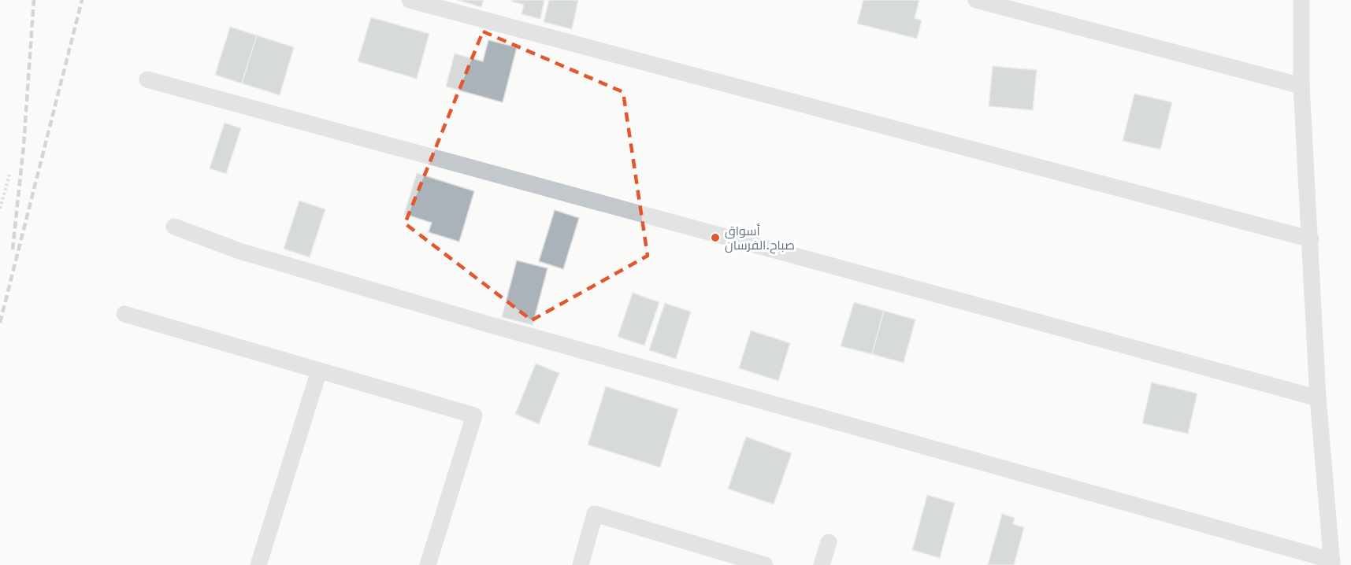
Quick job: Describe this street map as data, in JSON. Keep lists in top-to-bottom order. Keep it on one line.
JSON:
{"places":["أسواق صباح.الفرسان"]}
